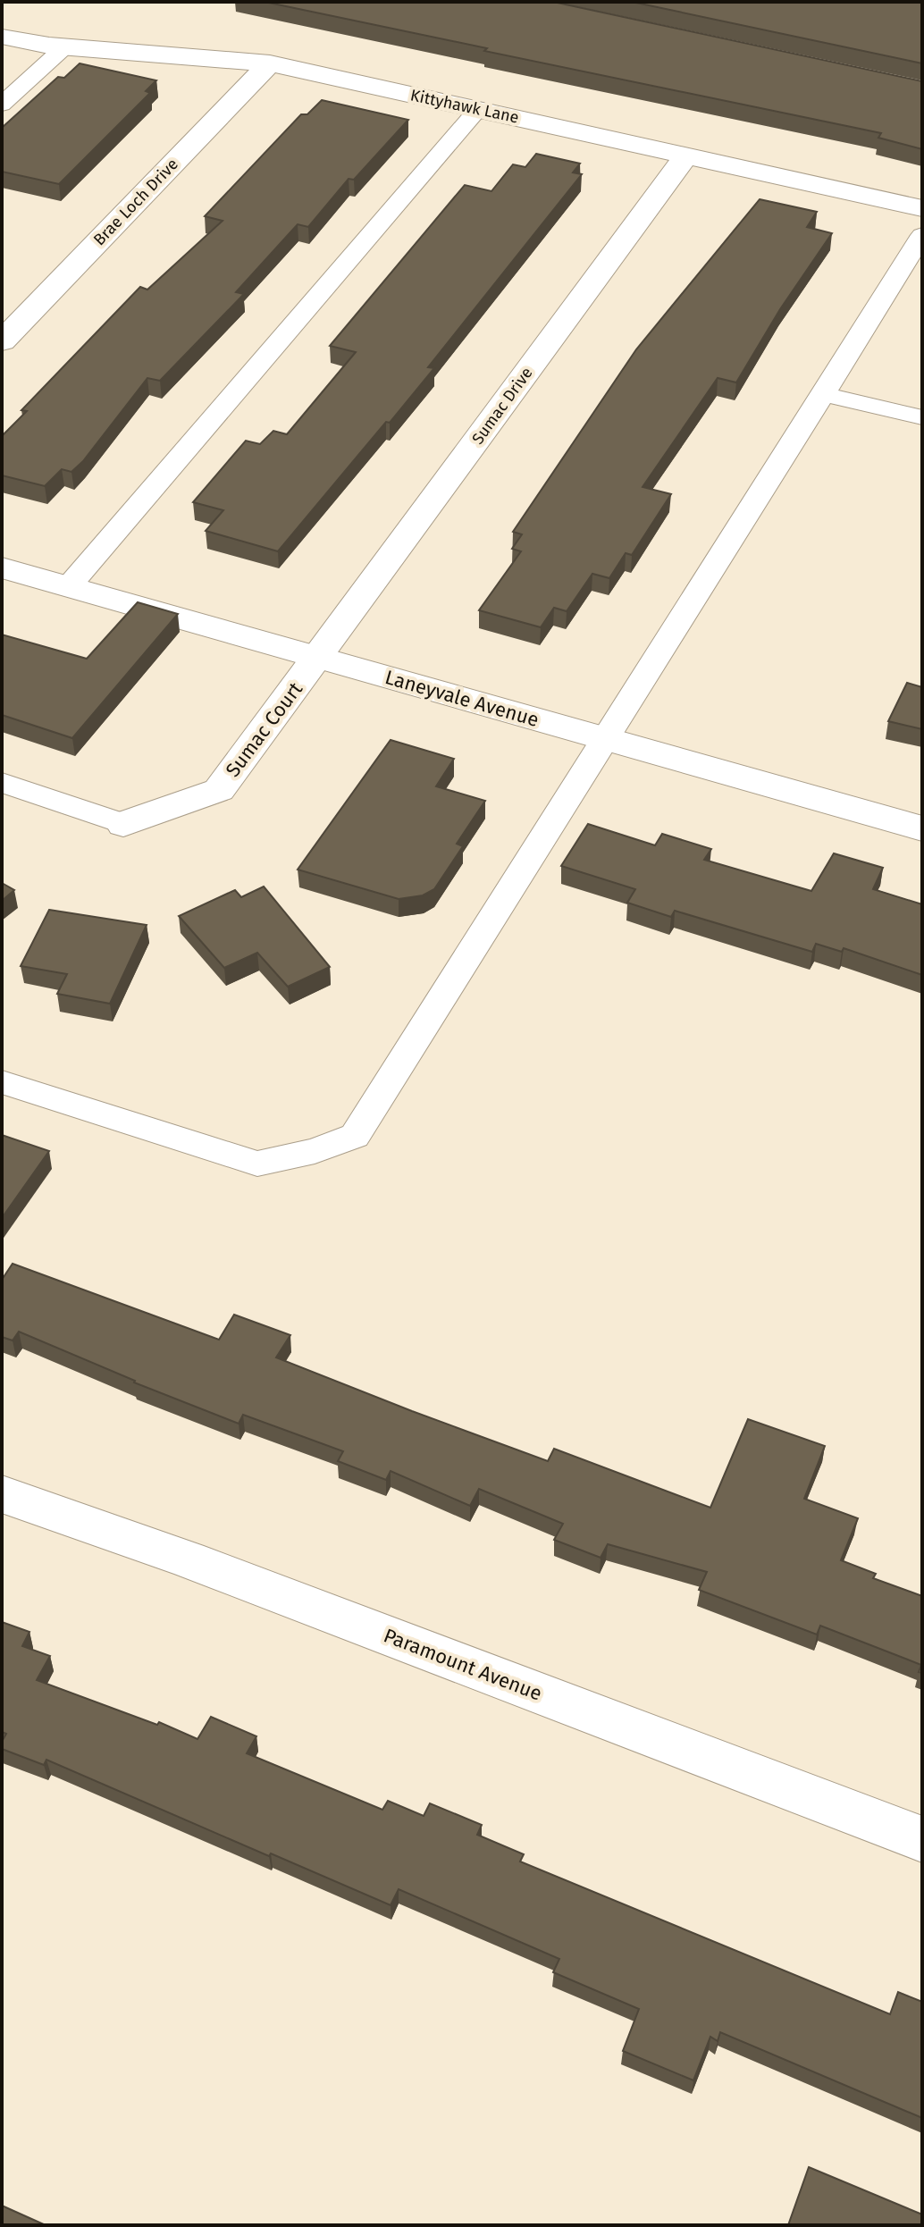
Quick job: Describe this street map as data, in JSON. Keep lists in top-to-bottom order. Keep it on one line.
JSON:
{"streets":{"street":["Kittyhawk Lane","Brae Loch Drive","Sumac Drive","Laneyvale Avenue","Sumac Court","Paramount Avenue"]},"crossings":[["Kittyhawk Lane","Brae Loch Drive"],["Kittyhawk Lane","Sumac Drive"],["Sumac Drive","Laneyvale Avenue"],["Sumac Drive","Sumac Court"],["Laneyvale Avenue","Sumac Court"]]}
